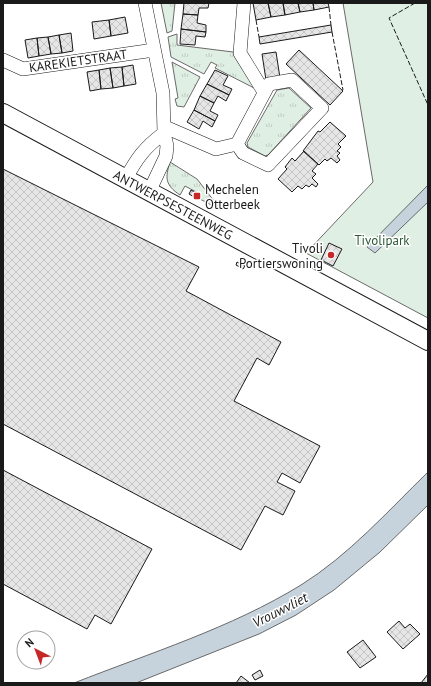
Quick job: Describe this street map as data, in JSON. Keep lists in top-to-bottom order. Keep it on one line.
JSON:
{"streets":{"main road":["ANTWERPSESTEENWEG"],"street":["KAREKIETSTRAAT"]},"water":["Vrouwvliet"],"parks":["Tivolipark"],"places":{"transit":["Mechelen Otterbeek"],"other":["Tivoli Portierswoning"]},"north":"top left"}
